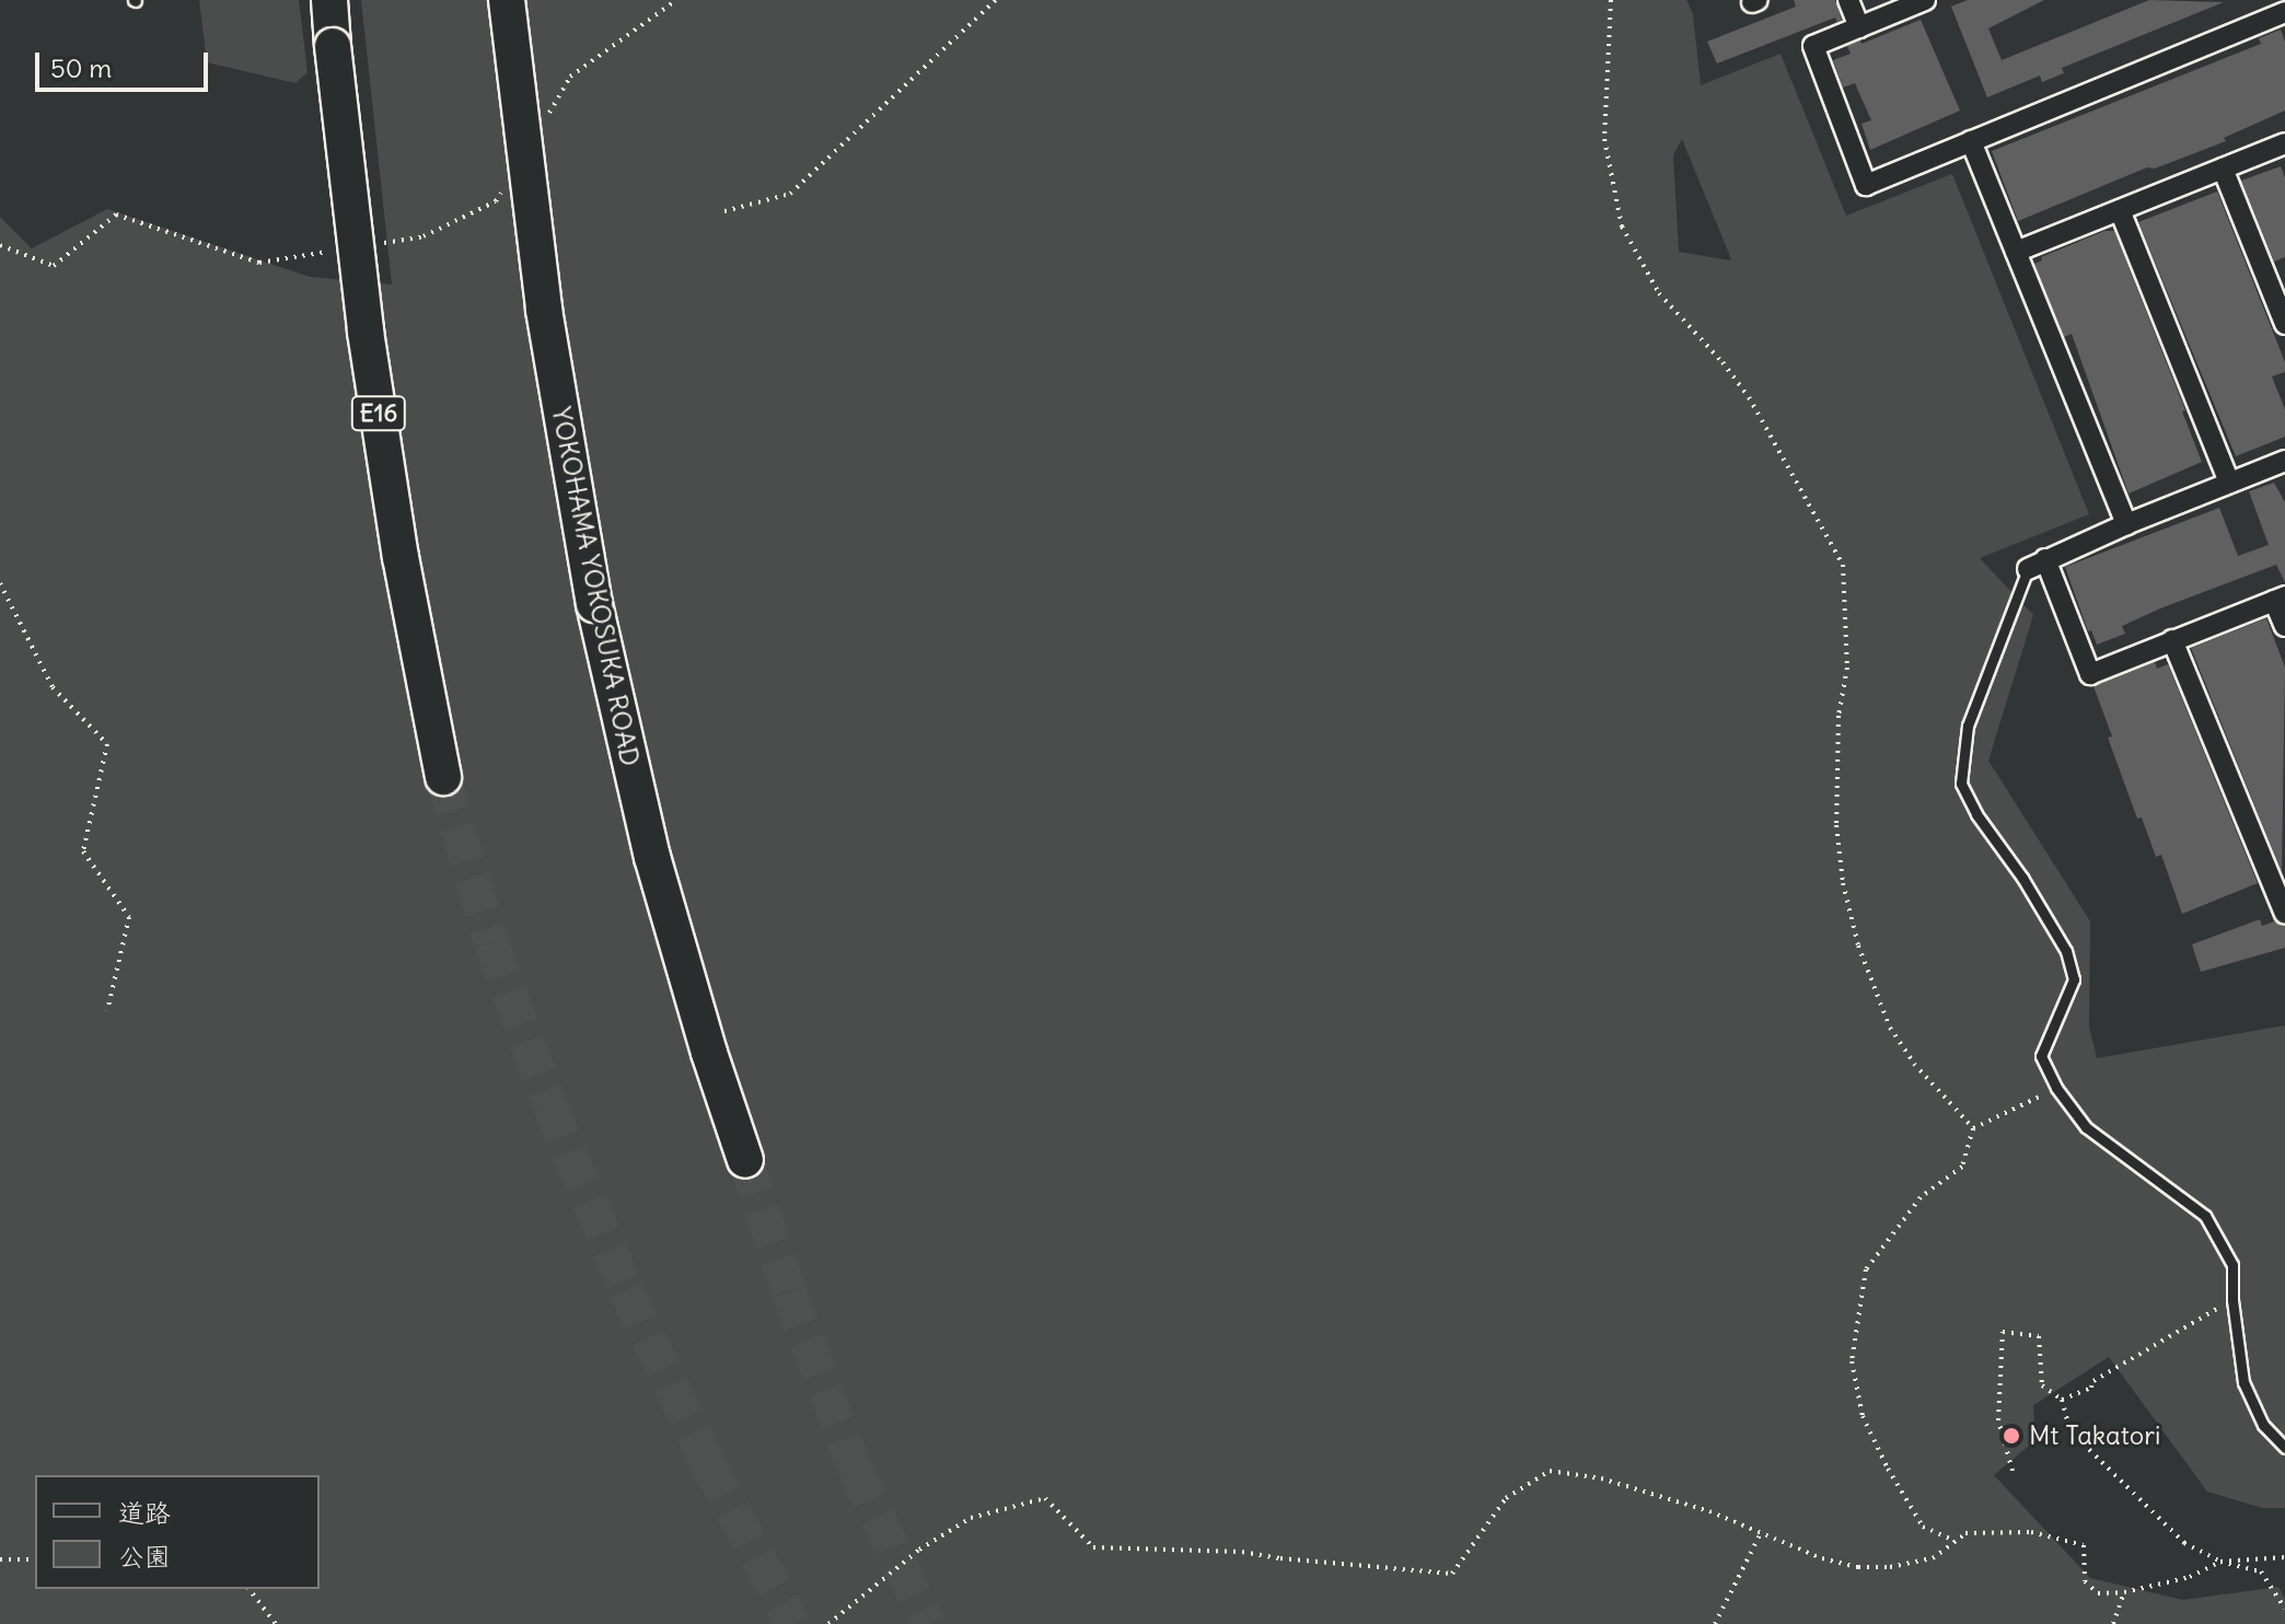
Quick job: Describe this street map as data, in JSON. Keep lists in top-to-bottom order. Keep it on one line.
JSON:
{"streets":{"highway":["E16","YOKOHAMA YOKOSUKA ROAD"]},"places":["Mt Takatori"],"legend":["道路","公園"],"scale_bar":"50 m"}
